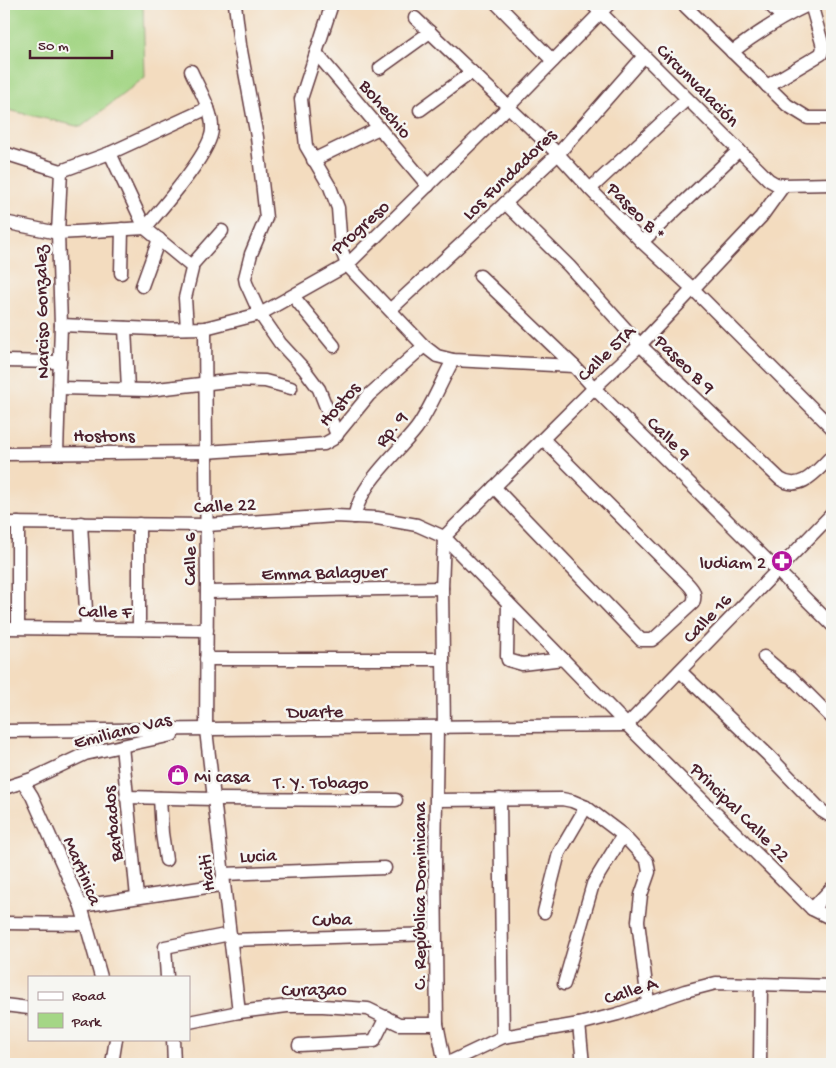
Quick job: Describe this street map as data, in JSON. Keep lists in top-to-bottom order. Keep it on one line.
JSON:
{"streets":{"street":["Circunvalación","Bohechio","Los Fundadores","Paseo B *","Progreso","Narciso Gonzalez","Calle 5TA","Paseo B 9","Hostos","Rp. 9","Hostons","Calle 9","Calle 22","Calle 6","Emma Balaguer","Calle F","Calle 16","Duarte","Emiliano Vas","T. Y. Tobago","Principal Calle 22","Barbados","Lucia","Martinica","Haiti","C. República Dominicana","Cuba","Curazao","Calle A"]},"crossings":[["Circunvalación","Los Fundadores"],["Circunvalación","Progreso"],["Circunvalación","Calle 5TA"],["Bohechio","Progreso"],["Los Fundadores","Paseo B *"],["Los Fundadores","Paseo B 9"],["Paseo B *","Progreso"],["Paseo B *","Calle 5TA"],["Progreso","Narciso Gonzalez"],["Progreso","Calle 6"],["Narciso Gonzalez","Hostons"],["Calle 5TA","Paseo B 9"],["Calle 5TA","Calle 9"],["Calle 5TA","Calle 22"],["Calle 5TA","C. República Dominicana"],["Hostos","Hostons"],["Hostos","Calle 6"],["Rp. 9","Calle 22"],["Hostons","Calle 6"],["Calle 9","Calle 16"],["Calle 22","Calle 6"],["Calle 22","Principal Calle 22"],["Calle 22","C. República Dominicana"],["Calle 6","Emma Balaguer"],["Calle 6","Calle F"],["Calle 6","Duarte"],["Calle 6","Emiliano Vas"],["Calle 6","Haiti"],["Emma Balaguer","C. República Dominicana"],["Calle 16","Duarte"],["Calle 16","Principal Calle 22"],["Duarte","Emiliano Vas"],["Duarte","Principal Calle 22"],["Duarte","Haiti"],["Duarte","C. República Dominicana"],["Emiliano Vas","Barbados"],["Emiliano Vas","Martinica"],["Emiliano Vas","Haiti"],["T. Y. Tobago","Barbados"],["T. Y. Tobago","Haiti"],["Barbados","Lucia"],["Lucia","Martinica"],["Lucia","Haiti"],["Haiti","Cuba"],["Haiti","Curazao"],["C. República Dominicana","Cuba"],["C. República Dominicana","Curazao"],["C. República Dominicana","Calle A"]],"places":{"pharmacy":["ludiam 2"],"shop":["Mi casa"]},"legend":["Road","Park"],"scale_bar":"50 m"}
